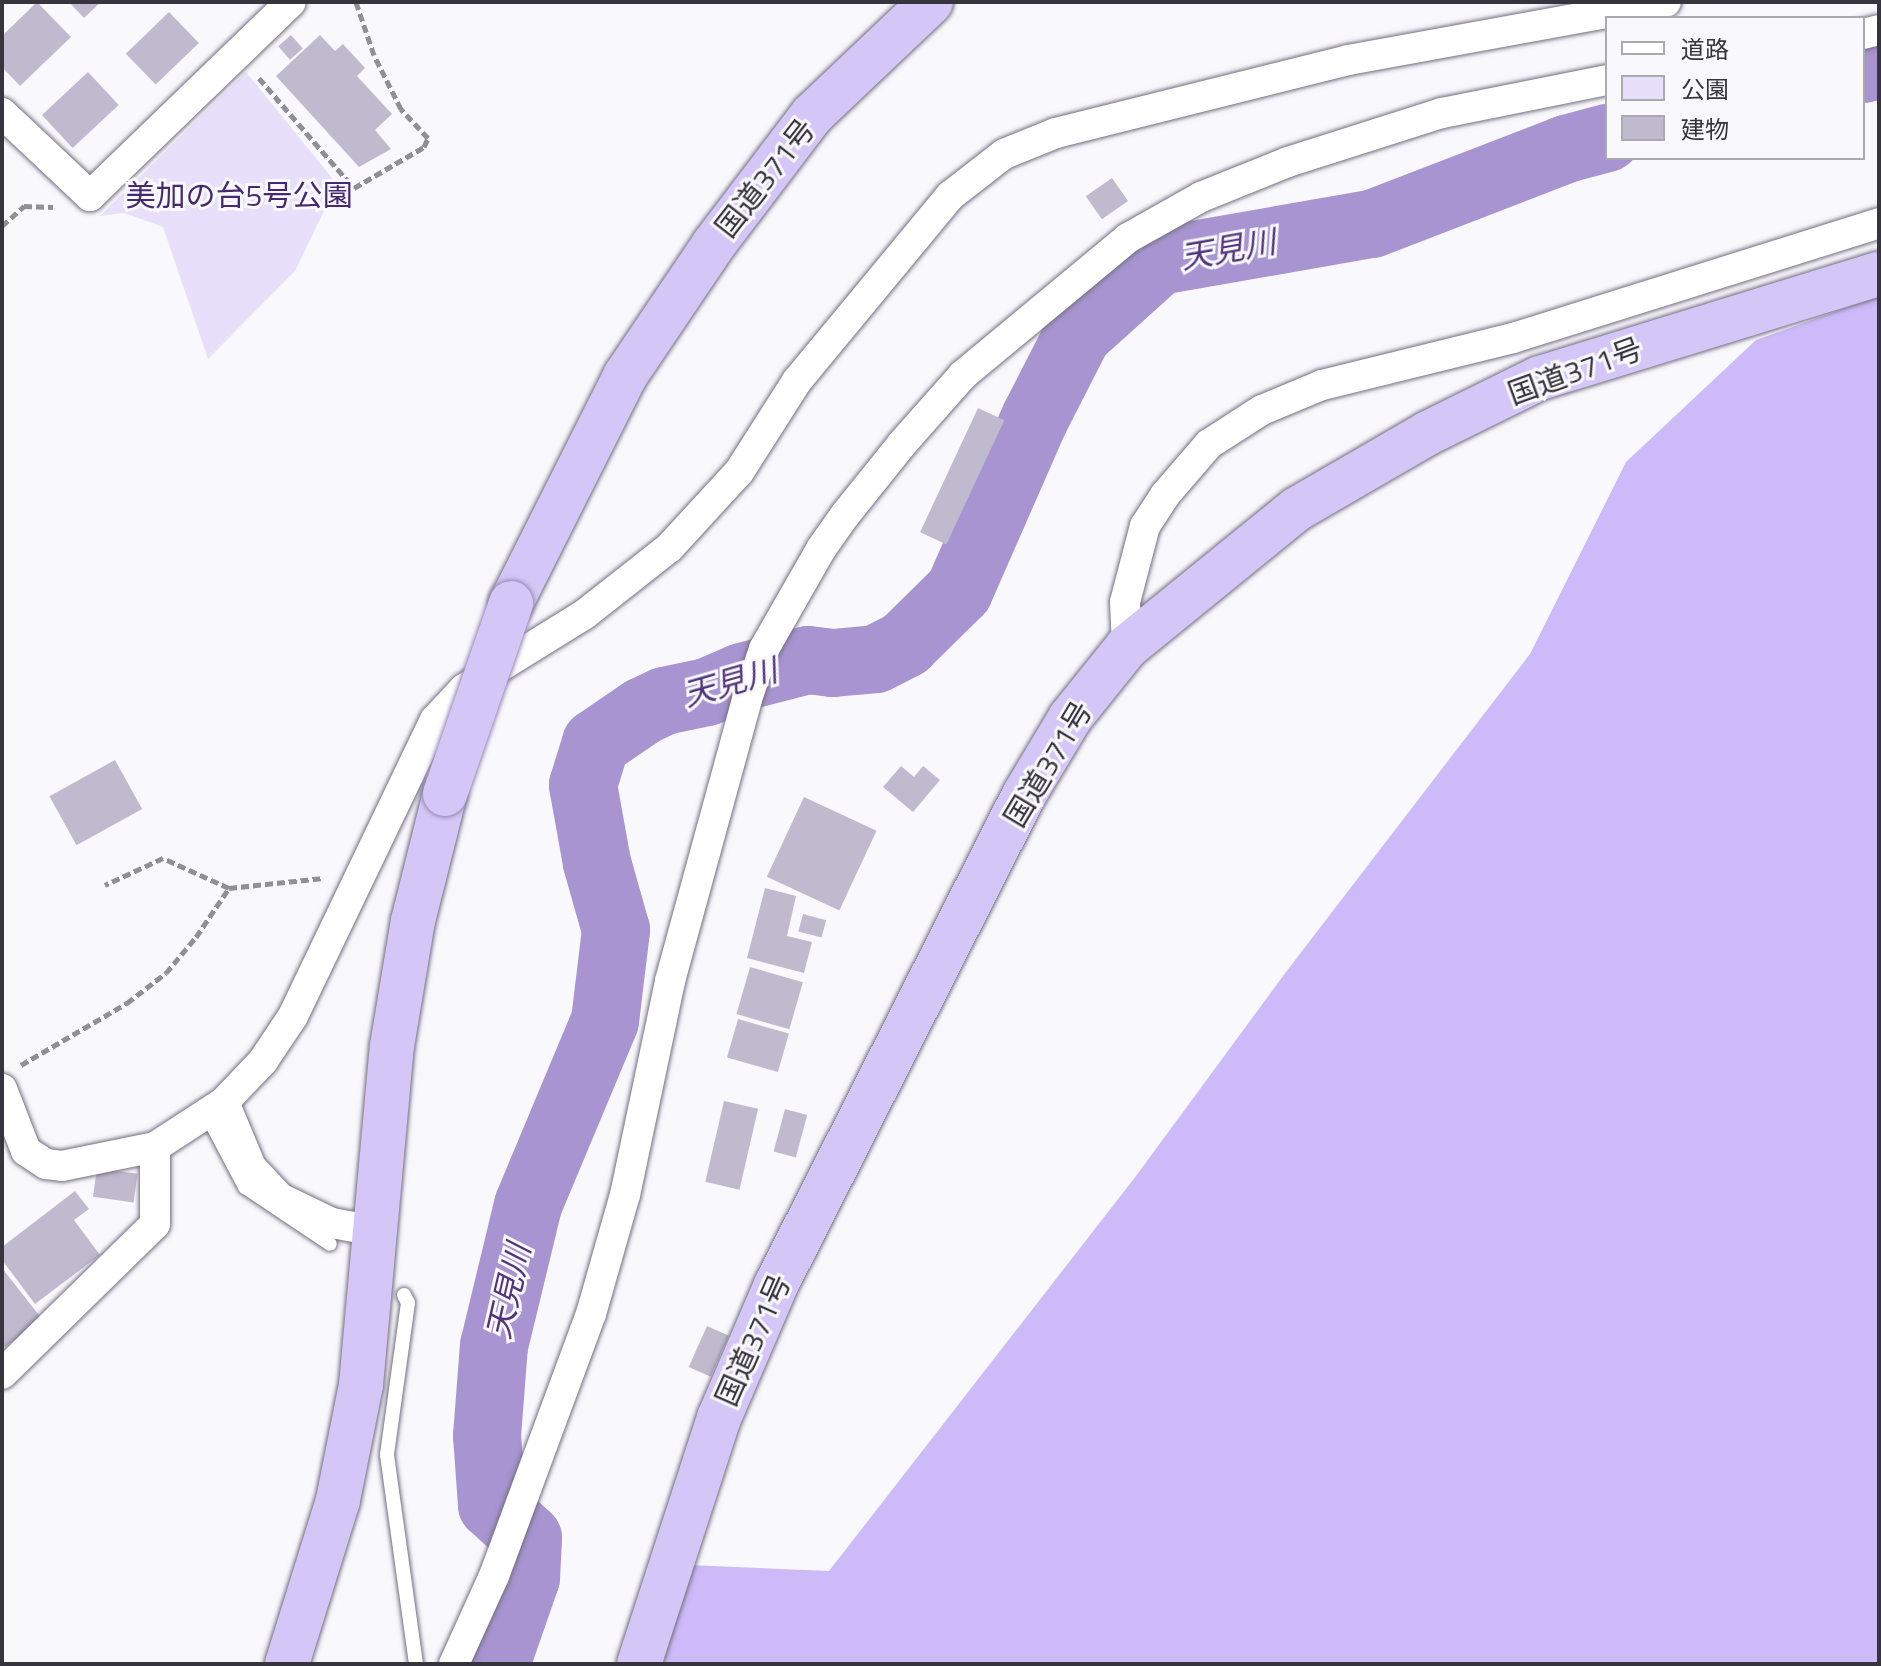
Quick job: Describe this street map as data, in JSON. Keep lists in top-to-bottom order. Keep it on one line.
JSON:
{"streets":{"highway":["国道371号"]},"water":["天見川"],"parks":["美加の台5号公園"],"legend":["道路","公園","建物"]}
